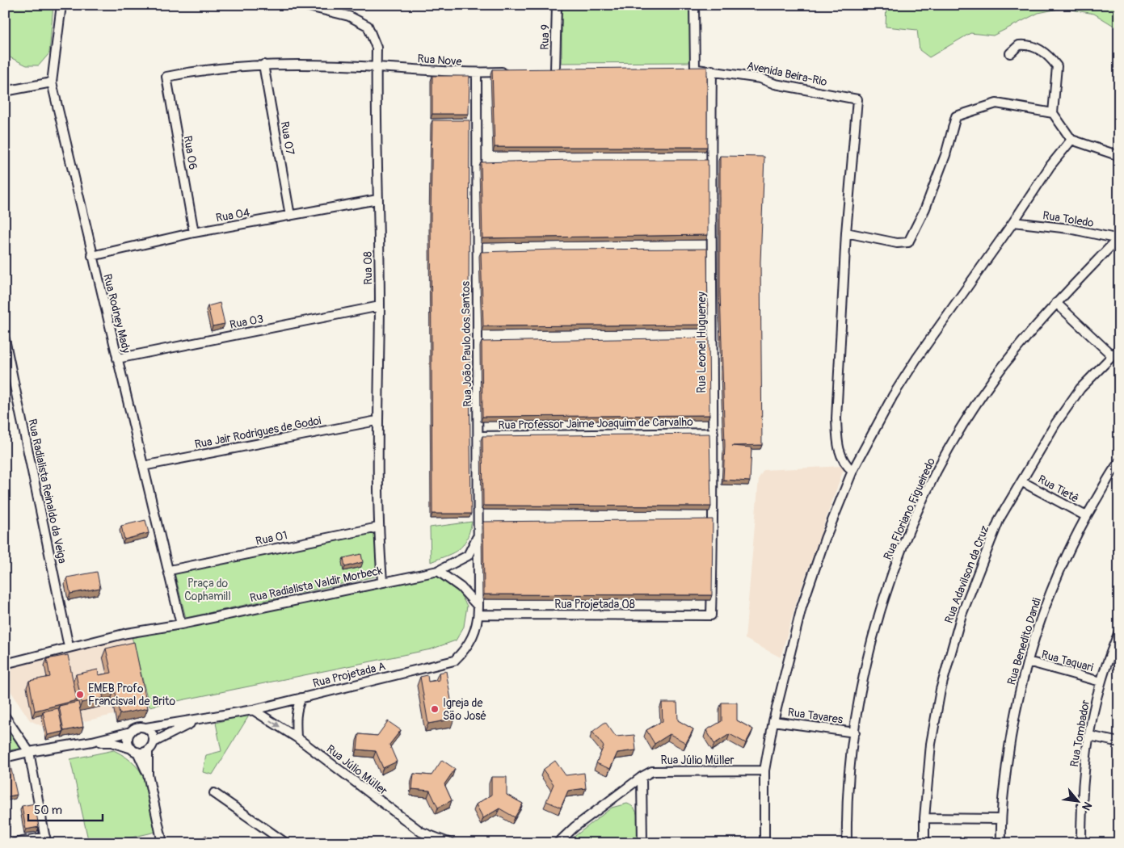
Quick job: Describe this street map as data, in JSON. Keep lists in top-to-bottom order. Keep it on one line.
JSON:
{"streets":{"street":["Rua 9","Rua Nove","Avenida Beira-Rio","Rua 07","Rua 06","Rua 04","Rua Toledo","Rua 08","Rua Rodney Mady","Rua 03","Rua Leonel Hugueney","Rua João Paulo dos Santos","Rua Professor Jaime Joaquim de Carvalho","Rua Jair Rodrigues de Godoi","Rua Tietê","Rua Radialista Reinaldo da Veiga","Rua Floriano Figueiredo","Rua 01","Rua Adavilson da Cruz","Rua Radialista Valdir Morbeck","Rua Projetada 08","Rua Benedito Dandi","Rua Taquari","Rua Projetada A","Rua Tavares","Rua Tombador","Rua Júlio Müller"]},"crossings":[["Rua Nove","Rua 07"],["Rua Nove","Rua 06"],["Rua Nove","Rua 08"],["Rua Nove","Rua João Paulo dos Santos"],["Avenida Beira-Rio","Rua Leonel Hugueney"],["Rua 07","Rua 04"],["Rua 06","Rua 04"],["Rua 04","Rua 08"],["Rua 04","Rua Rodney Mady"],["Rua Toledo","Rua Floriano Figueiredo"],["Rua 08","Rua 03"],["Rua 08","Rua Jair Rodrigues de Godoi"],["Rua 08","Rua 01"],["Rua 08","Rua Radialista Valdir Morbeck"],["Rua Rodney Mady","Rua 03"],["Rua Rodney Mady","Rua Jair Rodrigues de Godoi"],["Rua Rodney Mady","Rua 01"],["Rua Rodney Mady","Rua Radialista Valdir Morbeck"],["Rua Leonel Hugueney","Rua Professor Jaime Joaquim de Carvalho"],["Rua Leonel Hugueney","Rua Projetada 08"],["Rua João Paulo dos Santos","Rua Professor Jaime Joaquim de Carvalho"],["Rua João Paulo dos Santos","Rua Radialista Valdir Morbeck"],["Rua João Paulo dos Santos","Rua Projetada 08"],["Rua João Paulo dos Santos","Rua Projetada A"],["Rua Tietê","Rua Adavilson da Cruz"],["Rua Tietê","Rua Benedito Dandi"],["Rua Radialista Reinaldo da Veiga","Rua Radialista Valdir Morbeck"],["Rua Floriano Figueiredo","Rua Tavares"],["Rua Projetada 08","Rua Projetada A"],["Rua Benedito Dandi","Rua Taquari"],["Rua Taquari","Rua Tombador"],["Rua Projetada A","Rua Júlio Müller"]],"parks":["Praça do Cophamill"],"places":["EMEB Profº Francisval de Brito","Igreja de São José"],"scale_bar":"50 m","north":"bottom right"}
